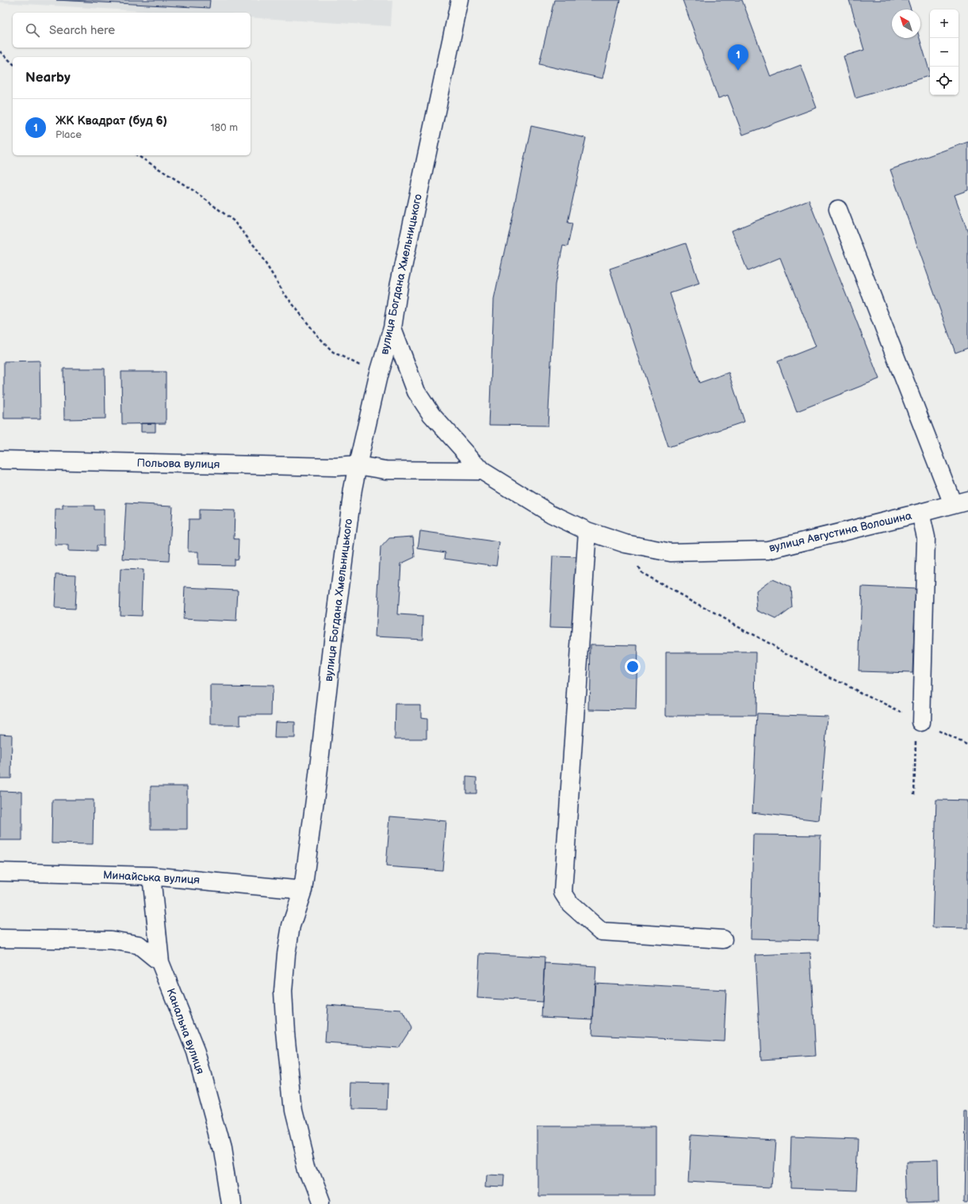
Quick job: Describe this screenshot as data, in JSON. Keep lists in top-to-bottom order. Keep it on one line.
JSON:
{"streets":{"street":["вулиця Богдана Хмельницького","Польова вулиця","вулиця Августина Волошина","Минайська вулиця","Канальна вулиця"]},"crossings":[["вулиця Богдана Хмельницького","Польова вулиця"],["вулиця Богдана Хмельницького","вулиця Августина Волошина"],["вулиця Богдана Хмельницького","Минайська вулиця"],["Минайська вулиця","Канальна вулиця"]],"north":"top left","page":{"map_buttons":["+","−"],"search":"Search here","pins":"1","heading":"Nearby","list":[{"mark":"1","name":"ЖК Квадрат (буд 6)","note":"Place","value":"180 m"}]}}
